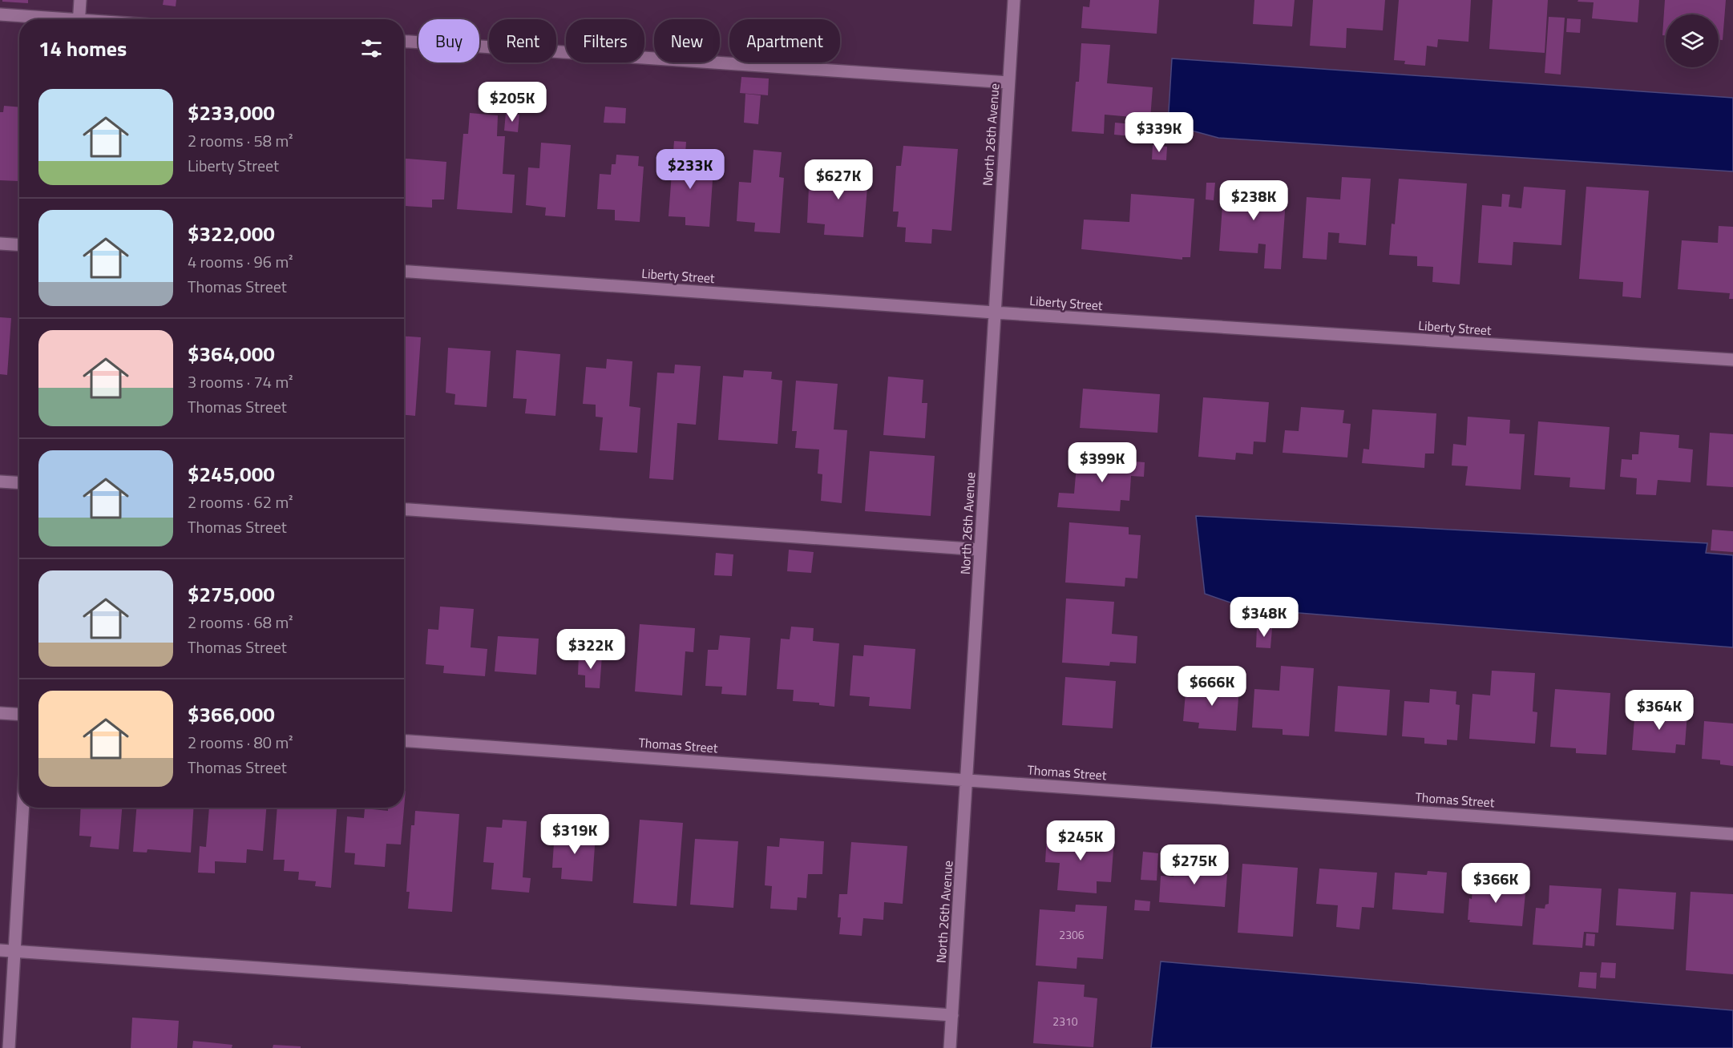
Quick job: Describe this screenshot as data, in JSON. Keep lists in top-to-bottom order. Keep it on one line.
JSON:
{"streets":{"street":["North 26th Avenue","Liberty Street","Thomas Street"]},"crossings":[["North 26th Avenue","Liberty Street"],["North 26th Avenue","Thomas Street"]],"house_numbers":["2306","2310"],"page":{"chip":["Buy","Rent","Filters","New","Apartment"],"heading":"14 homes","list":[{"name":"$233,000","note":"2 rooms · 58 m² · Liberty Street"},{"name":"$322,000","note":"4 rooms · 96 m² · Thomas Street"},{"name":"$364,000","note":"3 rooms · 74 m² · Thomas Street"},{"name":"$245,000","note":"2 rooms · 62 m² · Thomas Street"},{"name":"$275,000","note":"2 rooms · 68 m² · Thomas Street"},{"name":"$366,000","note":"2 rooms · 80 m² · Thomas Street"}],"price":["$205K","$339K","$233K","$627K","$238K","$399K","$348K","$322K","$666K","$364K","$319K","$245K","$275K","$366K"]}}
